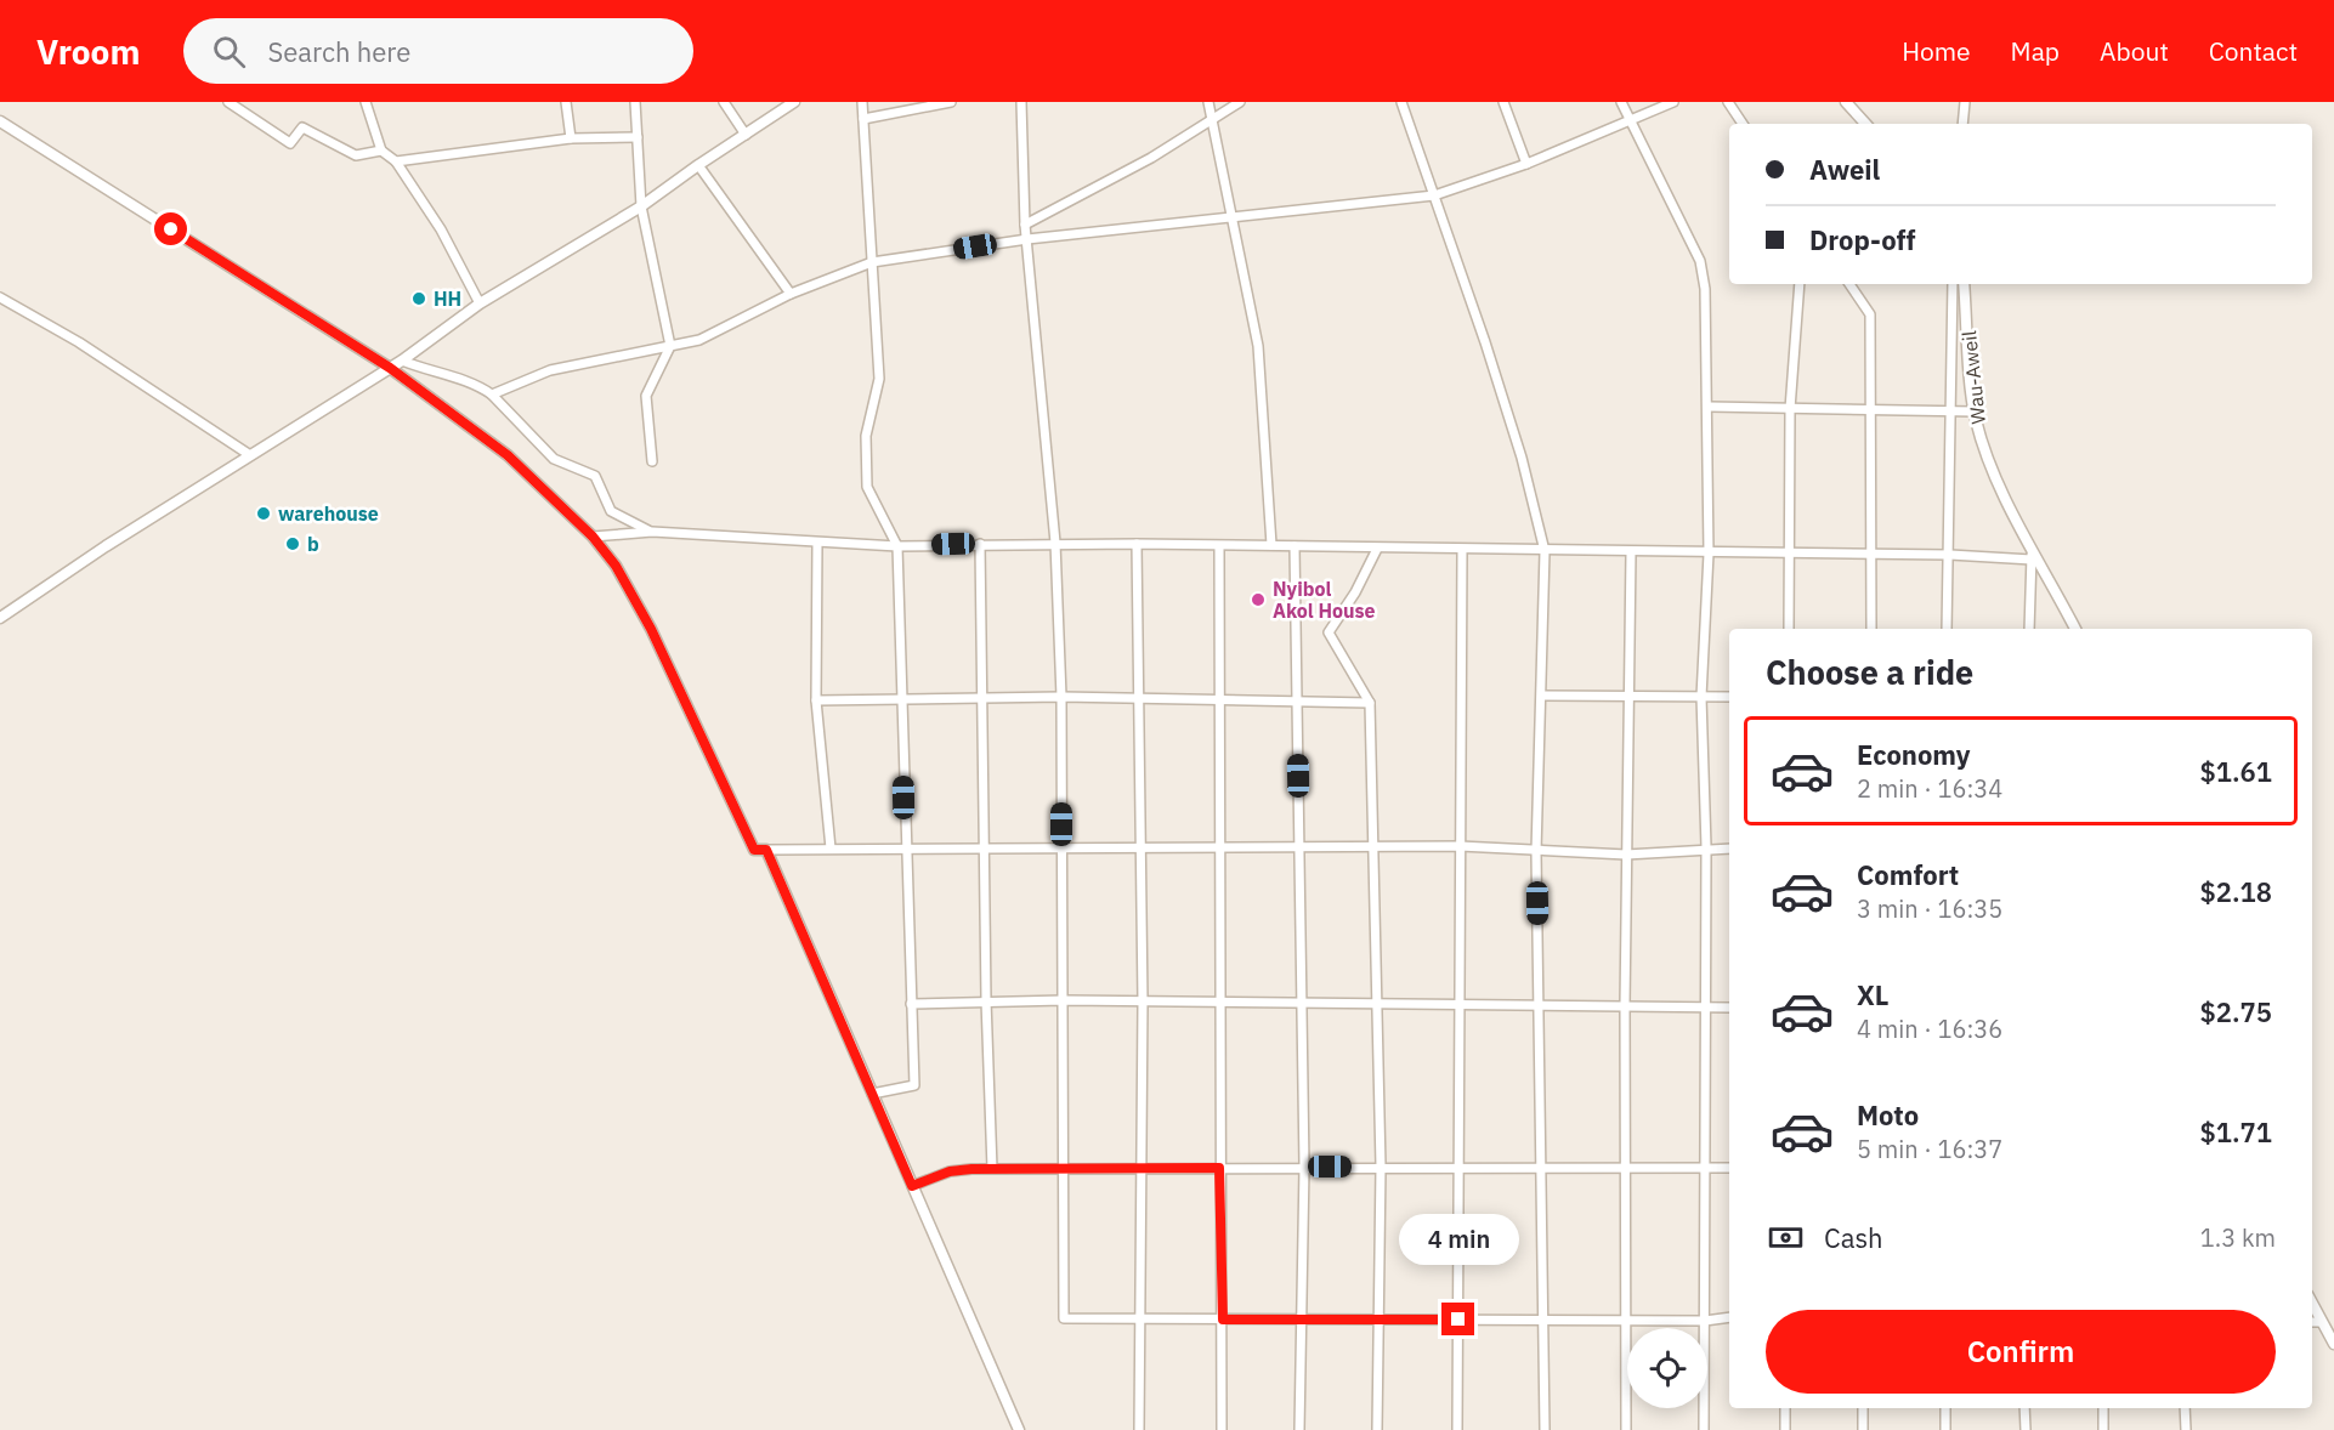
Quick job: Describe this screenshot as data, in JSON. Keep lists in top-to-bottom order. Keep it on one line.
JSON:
{"streets":{"street":["Wau-Aweil"]},"places":["HH","warehouse","b","Nyibol Akol House"],"page":{"header":"Vroom","search":"Search here","nav":["Home","Map","About","Contact"],"banner":["Aweil","Drop-off"],"heading":"Choose a ride","list":[{"name":"Economy","note":"2 min · 16:34","value":"$1.61"},{"name":"Comfort","note":"3 min · 16:35","value":"$2.18"},{"name":"XL","note":"4 min · 16:36","value":"$2.75"},{"name":"Moto","note":"5 min · 16:37","value":"$1.71"}],"pay":["Cash","1.3 km"],"bubble":"4 min","buttons":"Confirm"}}
